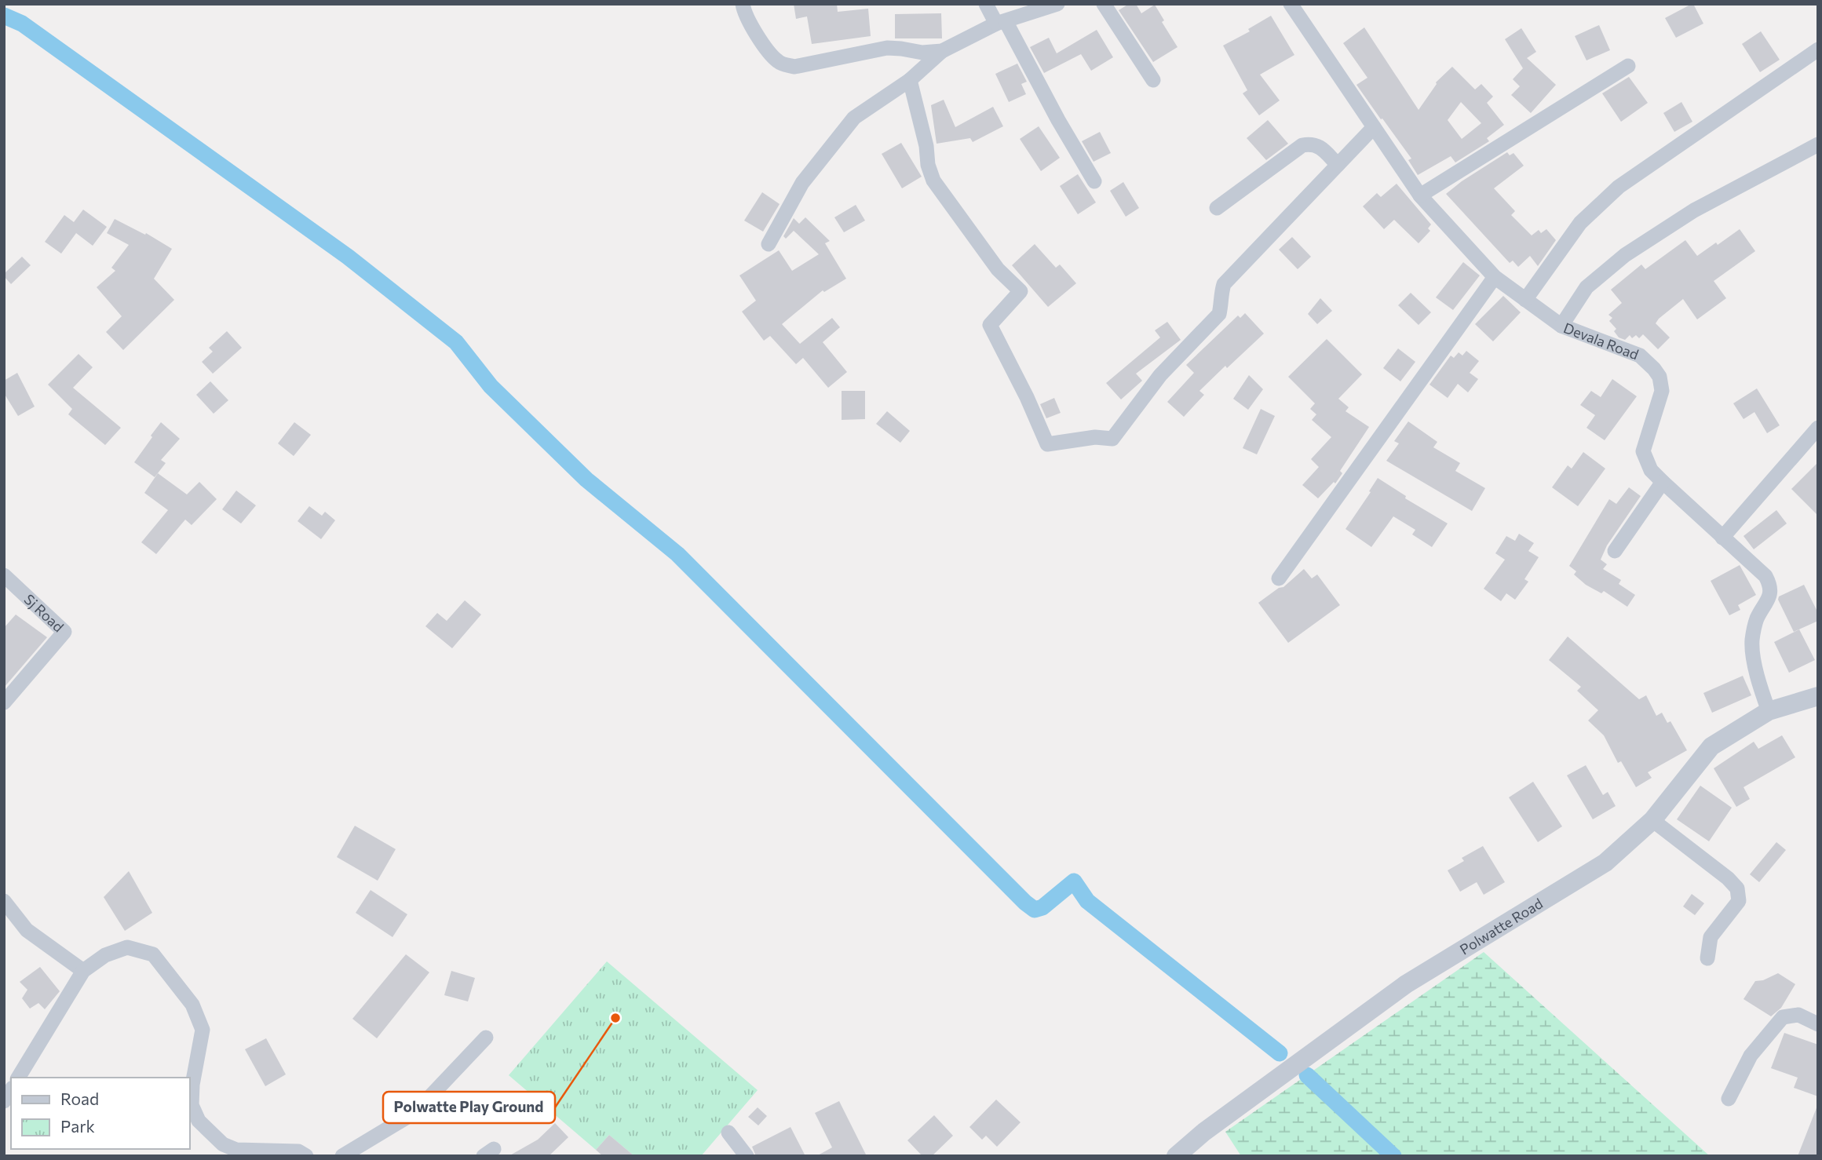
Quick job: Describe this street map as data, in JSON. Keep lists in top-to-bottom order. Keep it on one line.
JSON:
{"streets":{"street":["Devala Road","Sj Road","Polwatte Road"]},"crossings":[["Devala Road","Polwatte Road"]],"places":["Polwatte Play Ground"],"legend":["Road","Park"]}
